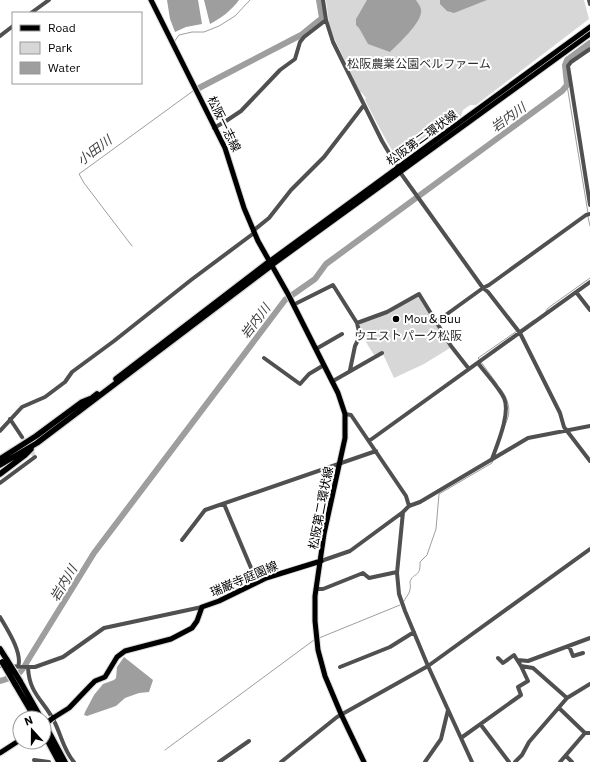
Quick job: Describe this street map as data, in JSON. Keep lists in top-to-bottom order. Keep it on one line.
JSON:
{"streets":{"main road":["松阪一志線","松阪第二環状線","瑞巌寺庭園線"]},"crossings":[["松阪一志線","松阪第二環状線"],["松阪第二環状線","瑞巌寺庭園線"]],"water":["岩内川","小田川"],"parks":["松阪農業公園ベルファーム","ウエストパーク松阪"],"places":["Mou＆Buu"],"legend":["Road","Park","Water"],"north":"top"}
